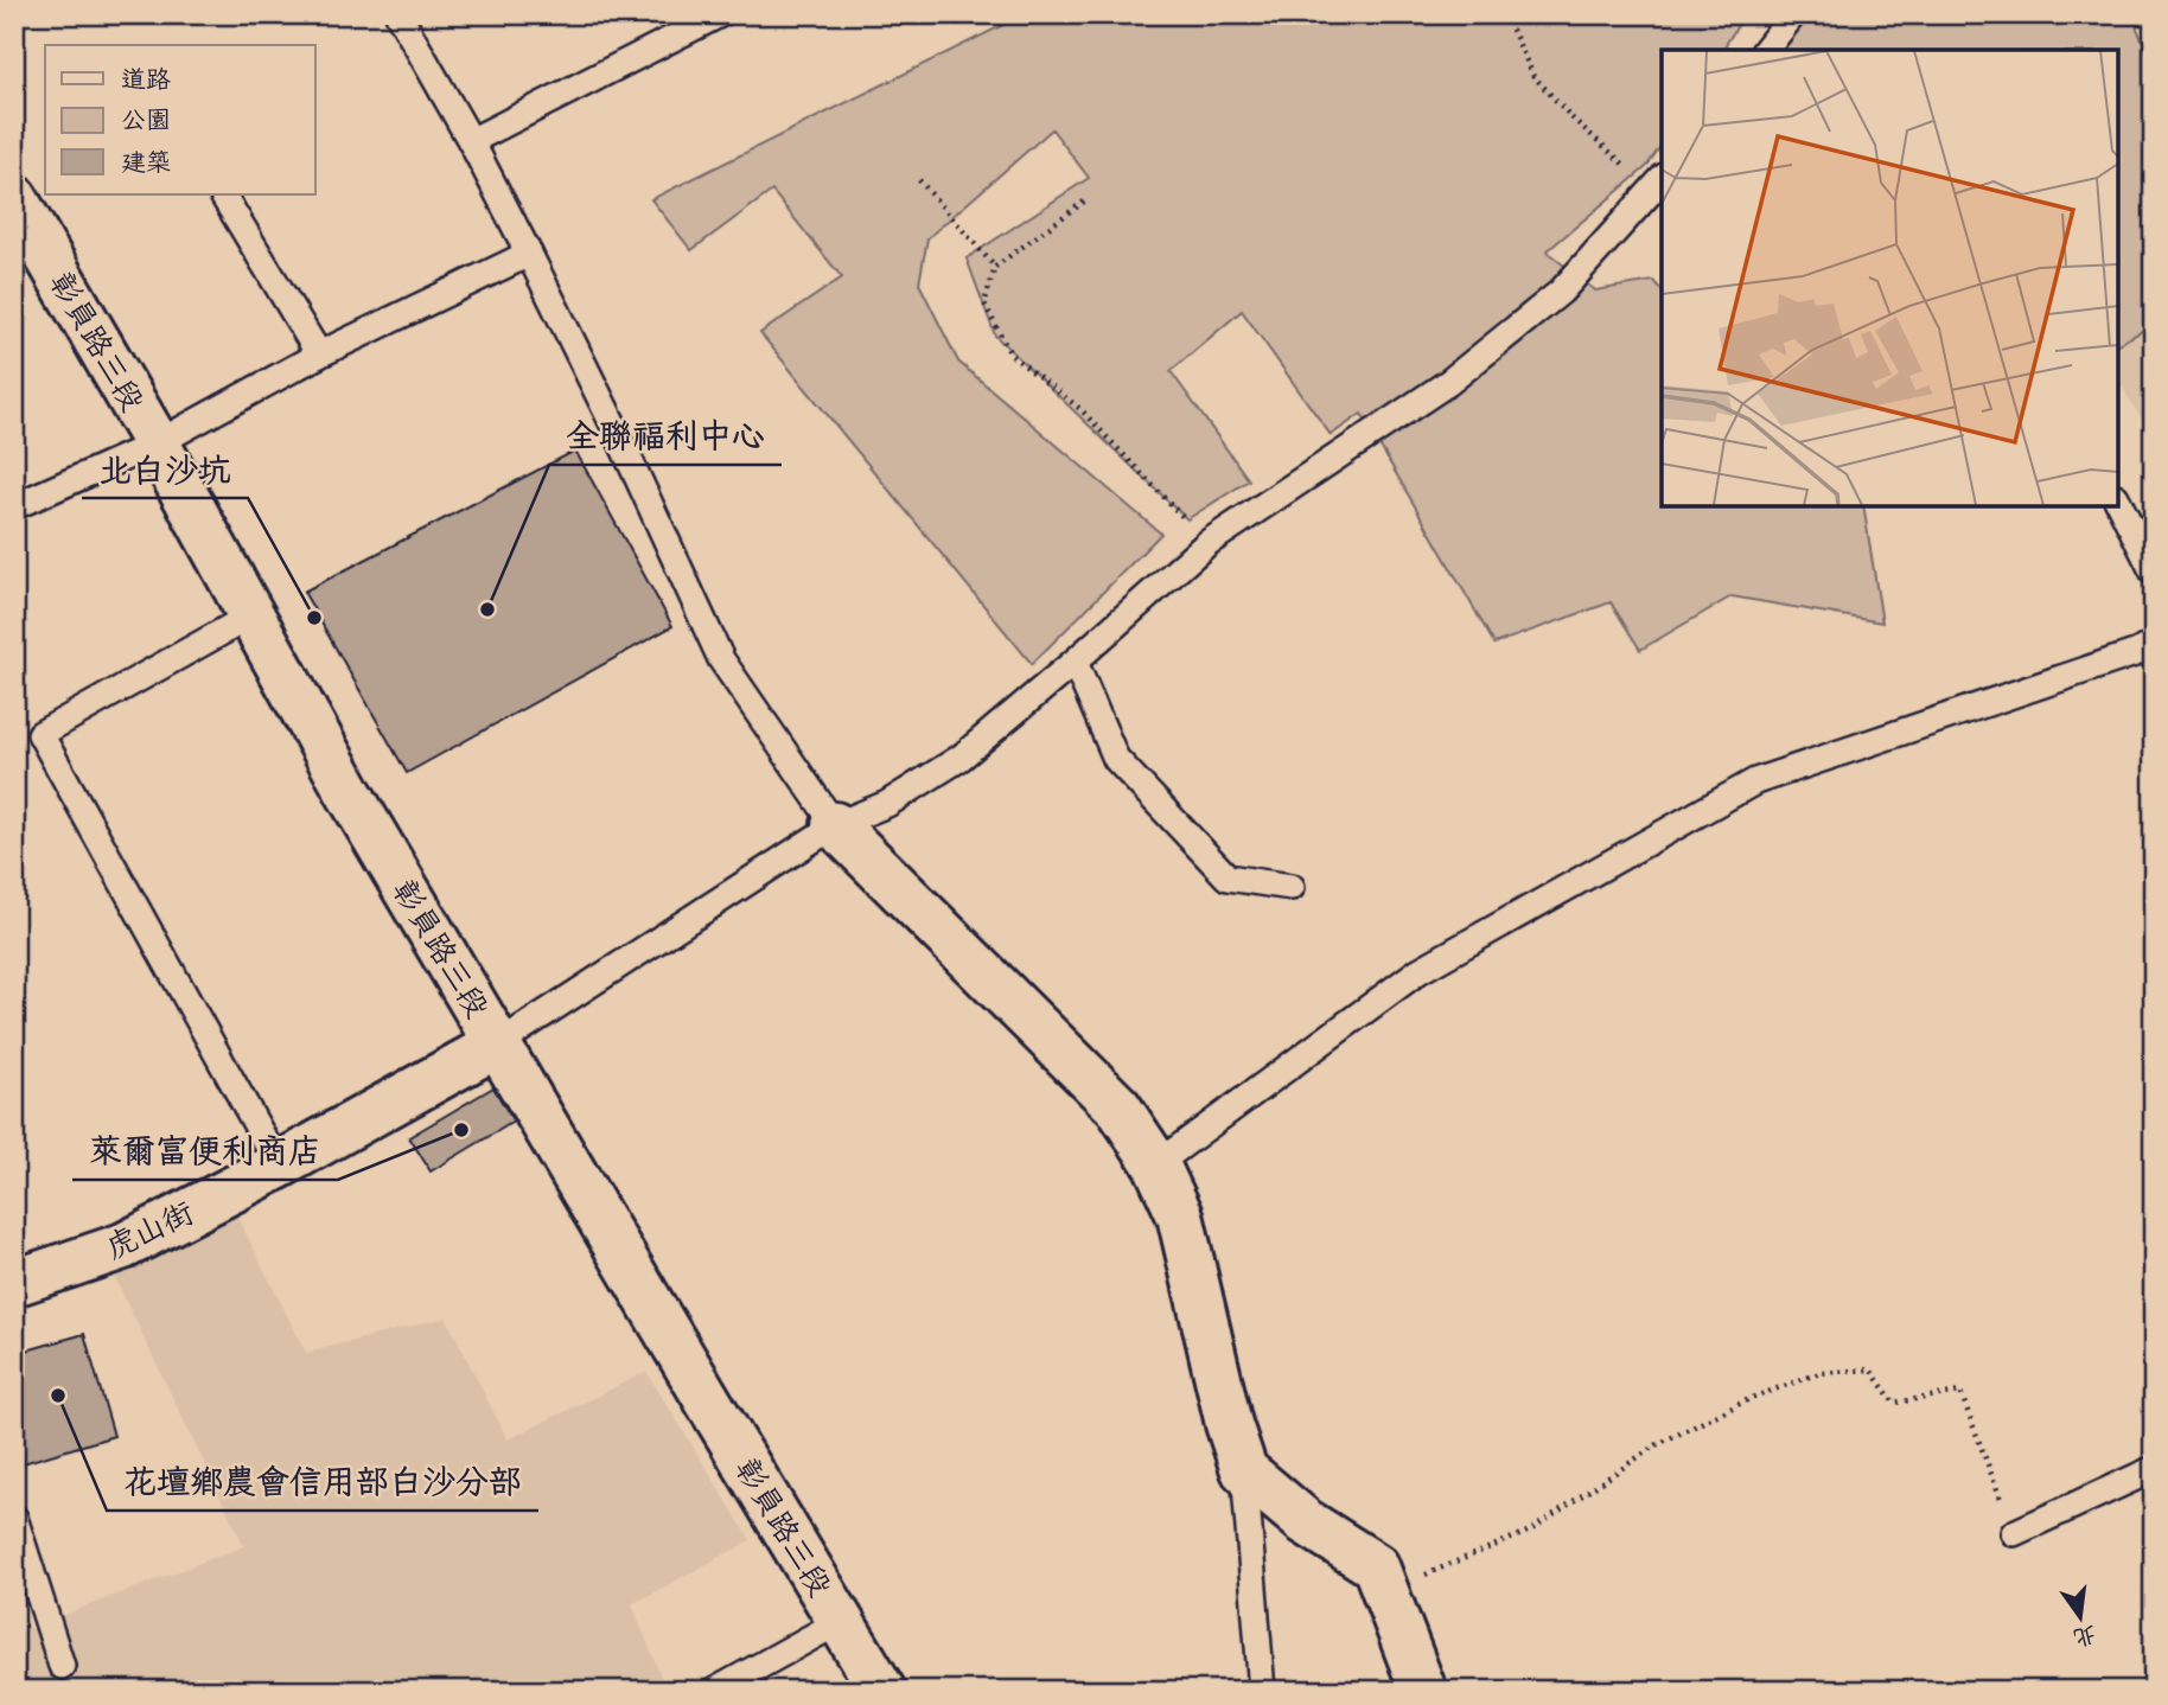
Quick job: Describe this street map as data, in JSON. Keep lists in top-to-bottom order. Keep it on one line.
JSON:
{"streets":{"main road":["彰員路三段","虎山街"]},"crossings":[["彰員路三段","虎山街"]],"places":["全聯福利中心","北白沙坑","萊爾富便利商店","花壇鄉農會信用部白沙分部"],"legend":["道路","公園","建築"],"north":"bottom"}
